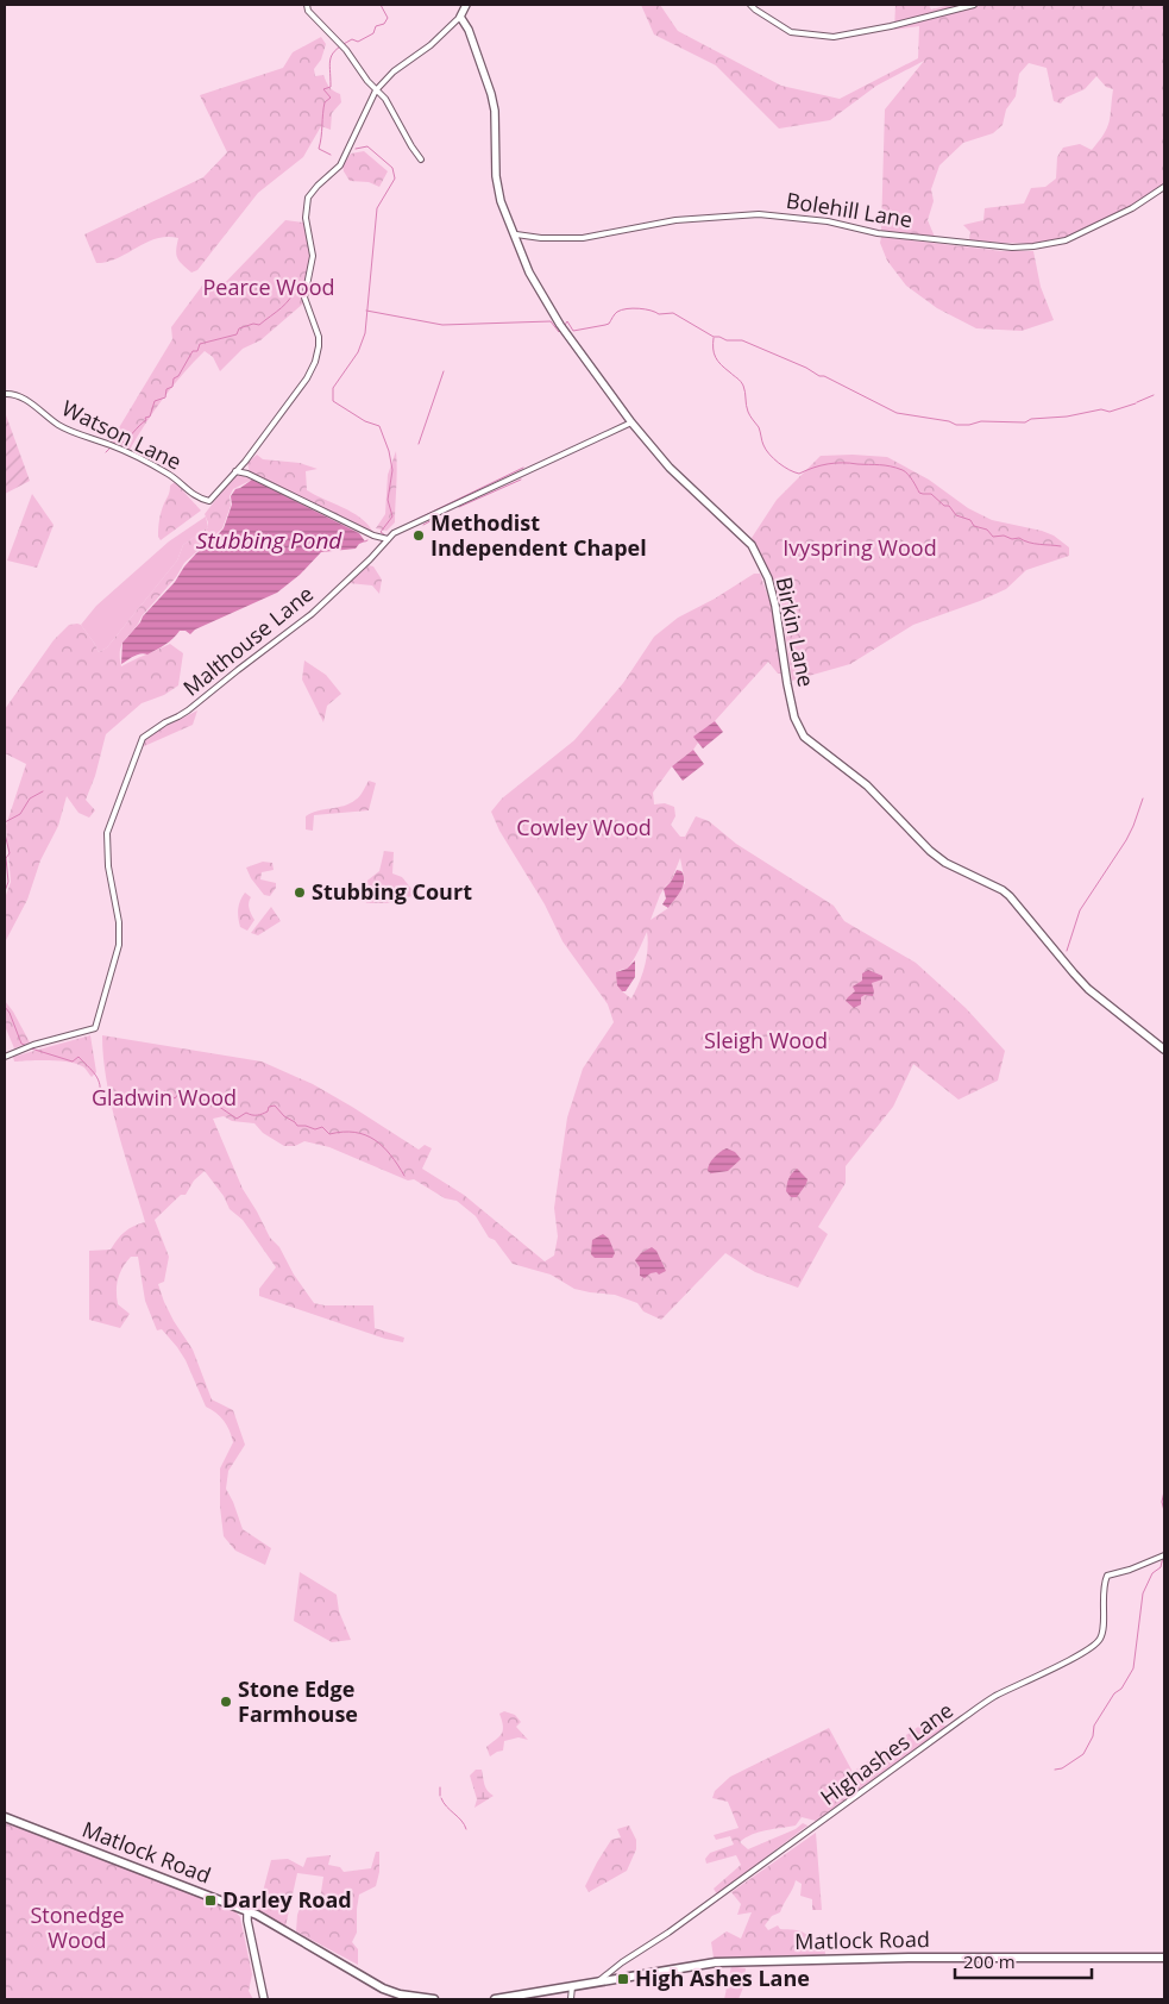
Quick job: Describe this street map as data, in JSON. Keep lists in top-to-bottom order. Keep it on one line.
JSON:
{"streets":{"main road":["Matlock Road"],"street":["Bolehill Lane","Watson Lane","Birkin Lane","Malthouse Lane","Highashes Lane"]},"crossings":[["Bolehill Lane","Birkin Lane"],["Watson Lane","Birkin Lane"],["Birkin Lane","Malthouse Lane"],["Highashes Lane","Matlock Road"]],"water":["Stubbing Pond"],"parks":["Pearce Wood","Ivyspring Wood","Cowley Wood","Sleigh Wood","Gladwin Wood","Stonedge Wood"],"places":{"other":["Methodist Independent Chapel","Stubbing Court","Stone Edge Farmhouse"],"transit":["Darley Road","High Ashes Lane"]},"scale_bar":"200 m"}
